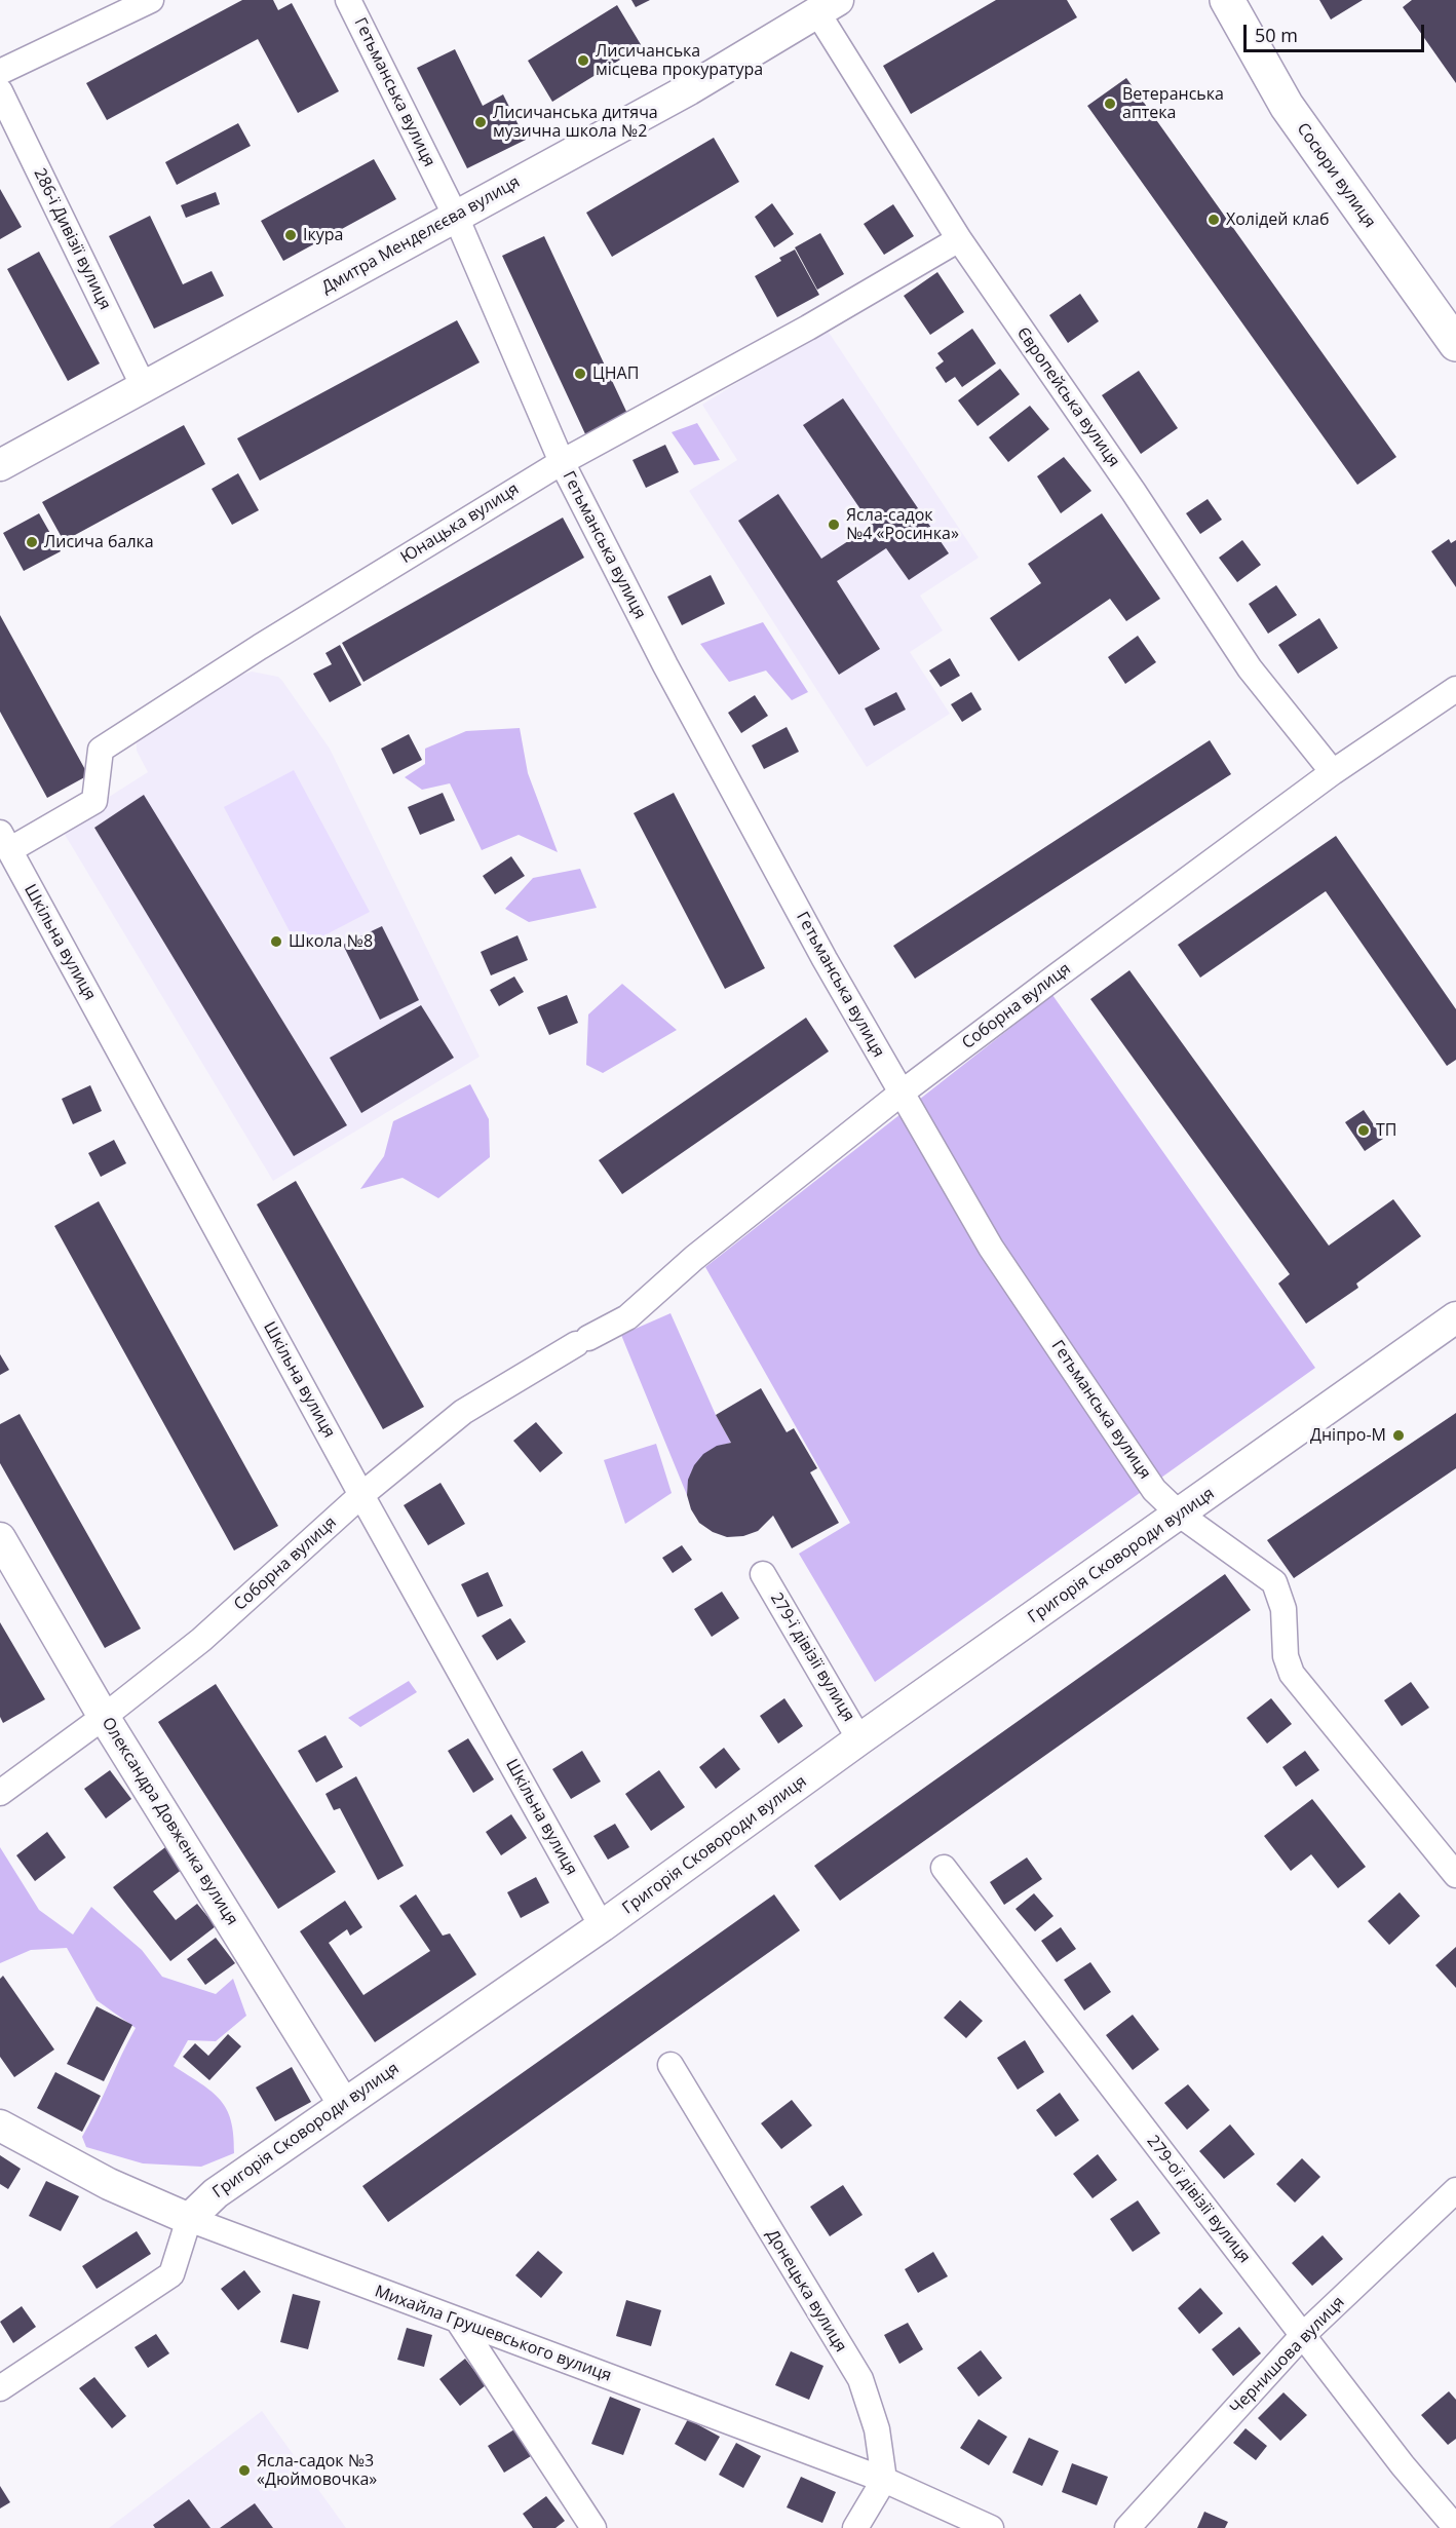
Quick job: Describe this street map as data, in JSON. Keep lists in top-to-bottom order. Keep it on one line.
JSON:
{"streets":{"main road":["Сосюри вулиця"],"street":["Гетьманська вулиця","Дмитра Менделєєва вулиця","286-ї Дивізії вулиця","Європейська вулиця","Юнацька вулиця","Шкільна вулиця","Соборна вулиця","Григорія Сковороди вулиця","279-ї дівізії вулиця","Олександра Довженка вулиця","279-ої дівізії вулиця","Донецька вулиця","Михайла Грушевського вулиця","Чернишова вулиця"]},"crossings":[["Гетьманська вулиця","Дмитра Менделєєва вулиця"],["Гетьманська вулиця","Юнацька вулиця"],["Гетьманська вулиця","Соборна вулиця"],["Гетьманська вулиця","Григорія Сковороди вулиця"],["Дмитра Менделєєва вулиця","286-ї Дивізії вулиця"],["Дмитра Менделєєва вулиця","Європейська вулиця"],["Європейська вулиця","Юнацька вулиця"],["Європейська вулиця","Соборна вулиця"],["Юнацька вулиця","Шкільна вулиця"],["Шкільна вулиця","Соборна вулиця"],["Шкільна вулиця","Григорія Сковороди вулиця"],["Соборна вулиця","Олександра Довженка вулиця"],["Григорія Сковороди вулиця","279-ї дівізії вулиця"],["Григорія Сковороди вулиця","Олександра Довженка вулиця"],["Григорія Сковороди вулиця","Михайла Грушевського вулиця"],["279-ої дівізії вулиця","Чернишова вулиця"],["Донецька вулиця","Михайла Грушевського вулиця"]],"places":["Лисичанська місцева прокуратура","Ветеранська аптека","Лисичанська дитяча музична школа №2","Холідей клаб","Ікура","ЦНАП","Ясла-садок №4 «Росинка»","Лисича балка","Школа №8","ТП","Днiпро-М","Ясла-садок №3 «Дюймовочка»"],"scale_bar":"50 m"}
